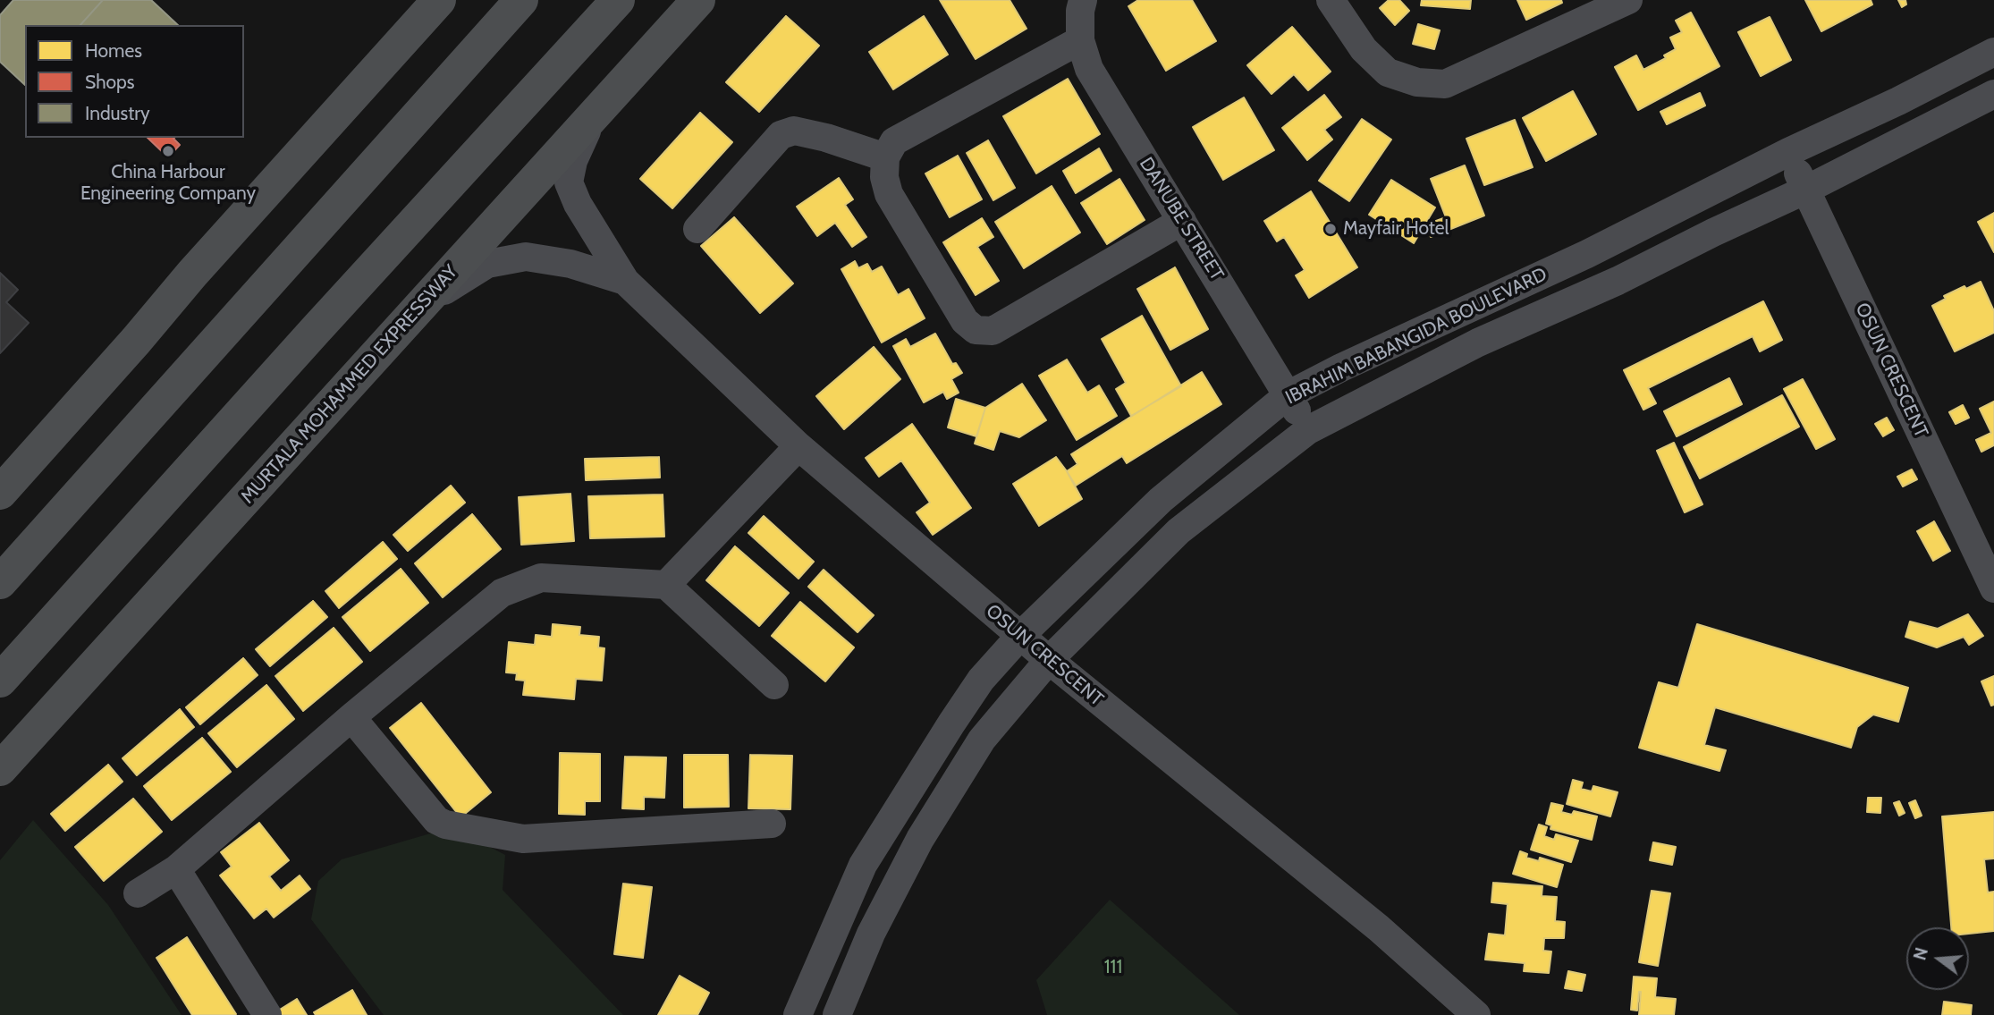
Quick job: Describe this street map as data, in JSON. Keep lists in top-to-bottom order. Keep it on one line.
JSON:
{"streets":{"highway":["MURTALA MOHAMMED EXPRESSWAY"],"street":["DANUBE STREET","IBRAHIM BABANGIDA BOULEVARD","OSUN CRESCENT"]},"crossings":[["DANUBE STREET","IBRAHIM BABANGIDA BOULEVARD"],["IBRAHIM BABANGIDA BOULEVARD","OSUN CRESCENT"]],"parks":["111"],"places":["China Harbour Engineering Company","Mayfair Hotel"],"legend":["Homes","Shops","Industry"],"north":"left"}
